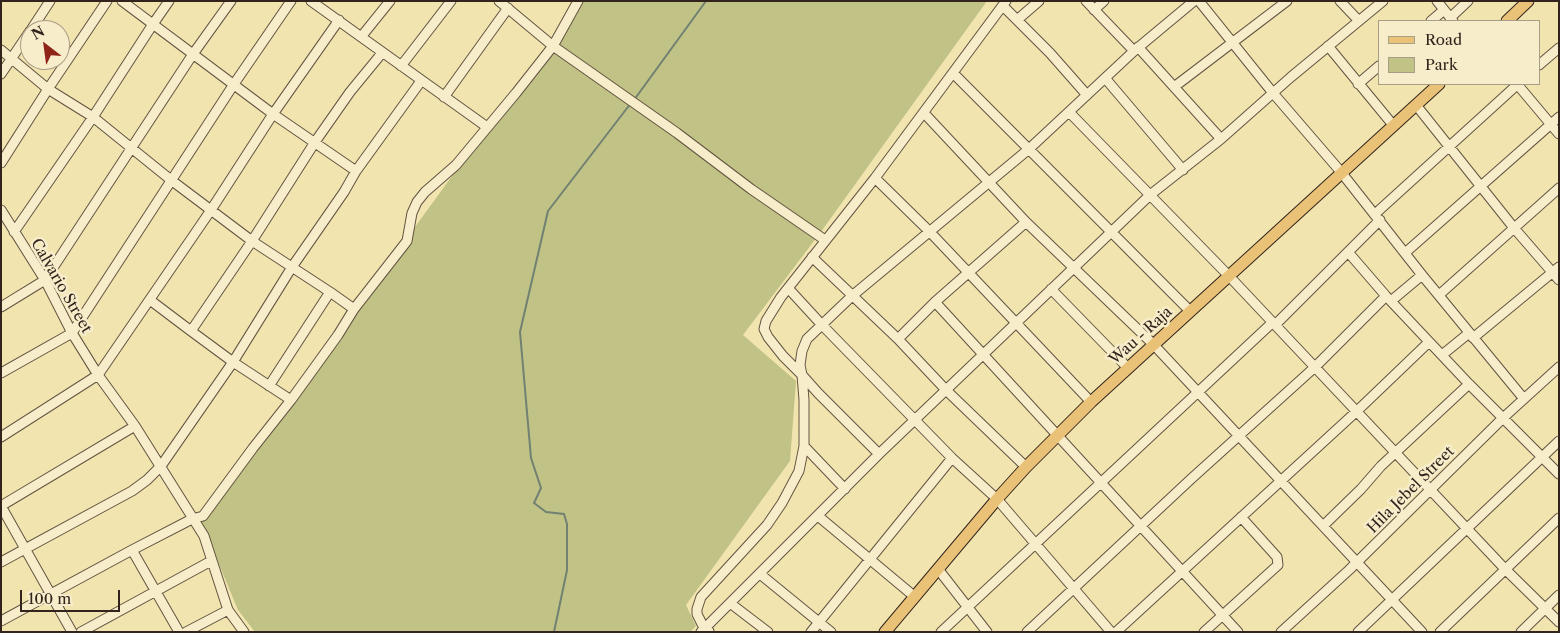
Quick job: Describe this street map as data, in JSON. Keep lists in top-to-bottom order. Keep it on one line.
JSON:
{"streets":{"main road":["Wau - Raja"],"street":["Calvario Street","Hila Jebel Street"]},"legend":["Road","Park"],"scale_bar":"100 m","north":"top left"}
